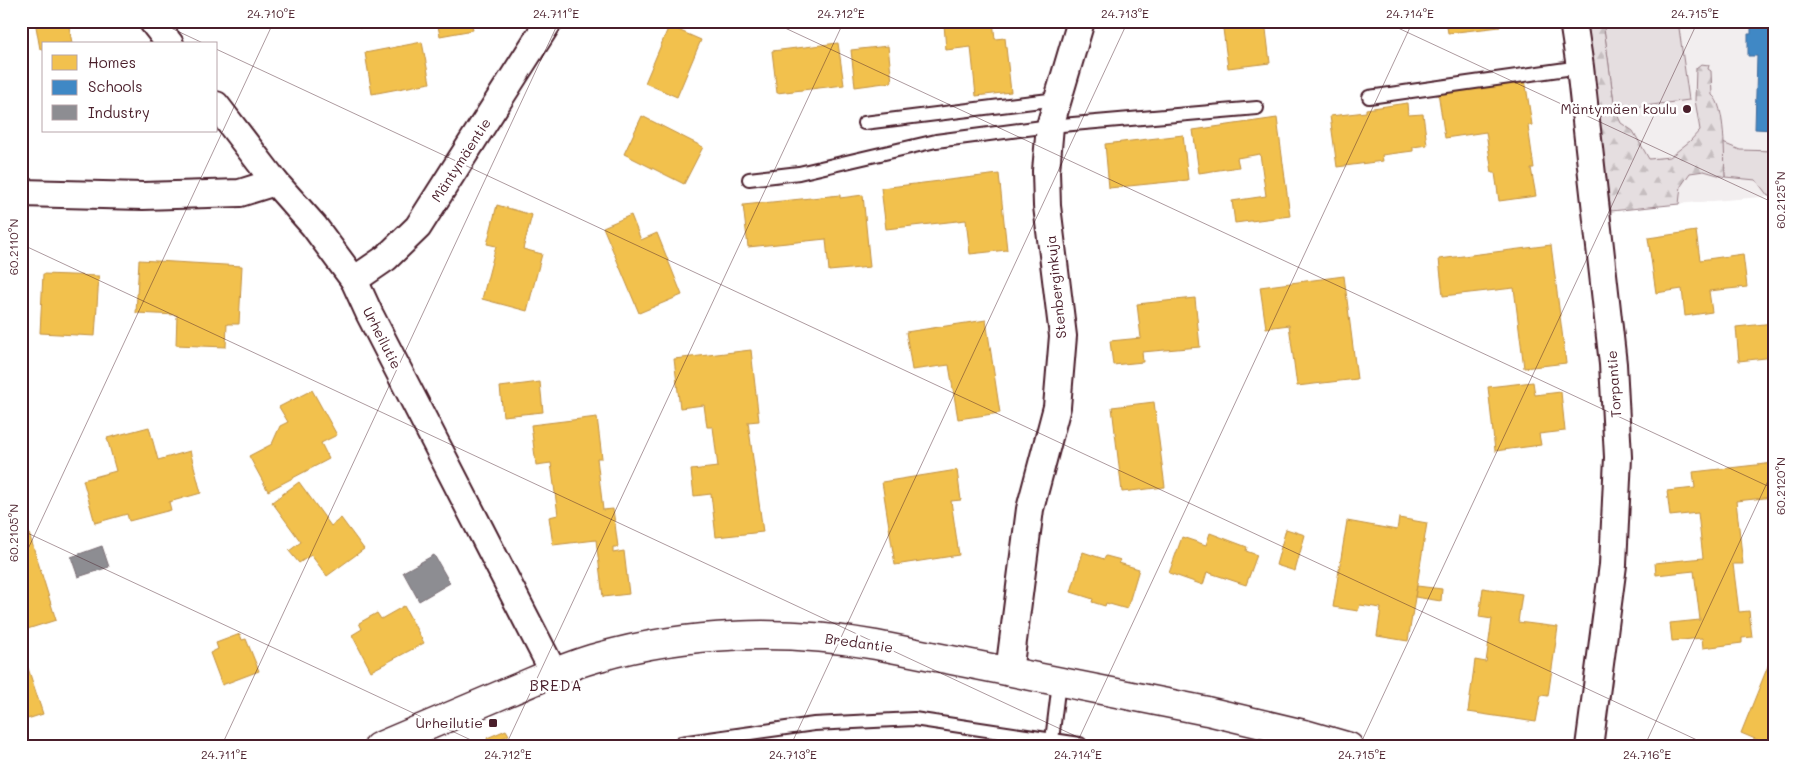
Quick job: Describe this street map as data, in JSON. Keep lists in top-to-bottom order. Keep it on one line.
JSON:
{"streets":{"street":["Mäntymäentie","Stenberginkuja","Urheilutie","Torpantie","Bredantie"]},"crossings":[["Mäntymäentie","Urheilutie"],["Stenberginkuja","Bredantie"],["Urheilutie","Bredantie"]],"districts":["BREDA"],"places":{"other":["Mäntymäen koulu"],"transit":["Urheilutie"]},"legend":["Homes","Schools","Industry"],"coordinates":["24.710°E","24.711°E","24.712°E","24.713°E","24.714°E","24.715°E","60.2125°N","60.2110°N","60.2120°N","60.2105°N","24.716°E"]}
